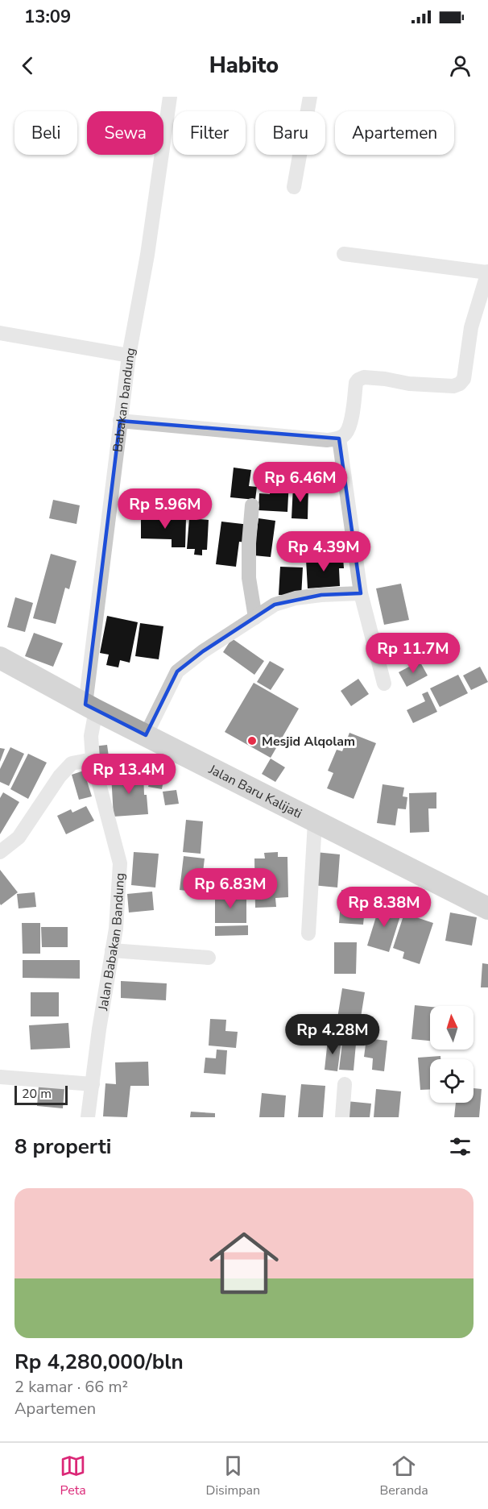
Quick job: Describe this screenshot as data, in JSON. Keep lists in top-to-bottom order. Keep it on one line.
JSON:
{"streets":{"main road":["Jalan Baru Kalijati"],"street":["Babakan bandung","Jalan Babakan Bandung"]},"crossings":[["Babakan bandung","Jalan Baru Kalijati"],["Babakan bandung","Jalan Babakan Bandung"],["Jalan Baru Kalijati","Jalan Babakan Bandung"]],"places":["Mesjid Alqolam"],"scale_bar":"20 m","north":"top","page":{"status":"13:09","header":"Habito","chip":["Beli","Sewa","Filter","Baru","Apartemen"],"price":["Rp 6.46M","Rp 5.96M","Rp 4.39M","Rp 11.7M","Rp 13.4M","Rp 6.83M","Rp 8.38M","Rp 4.28M"],"scale":"20 m","heading":"8 properti","list":[{"name":"Rp 4,280,000/bln","note":"2 kamar · 66 m² · Apartemen"}],"tabs":["Peta","Disimpan","Beranda"]}}
